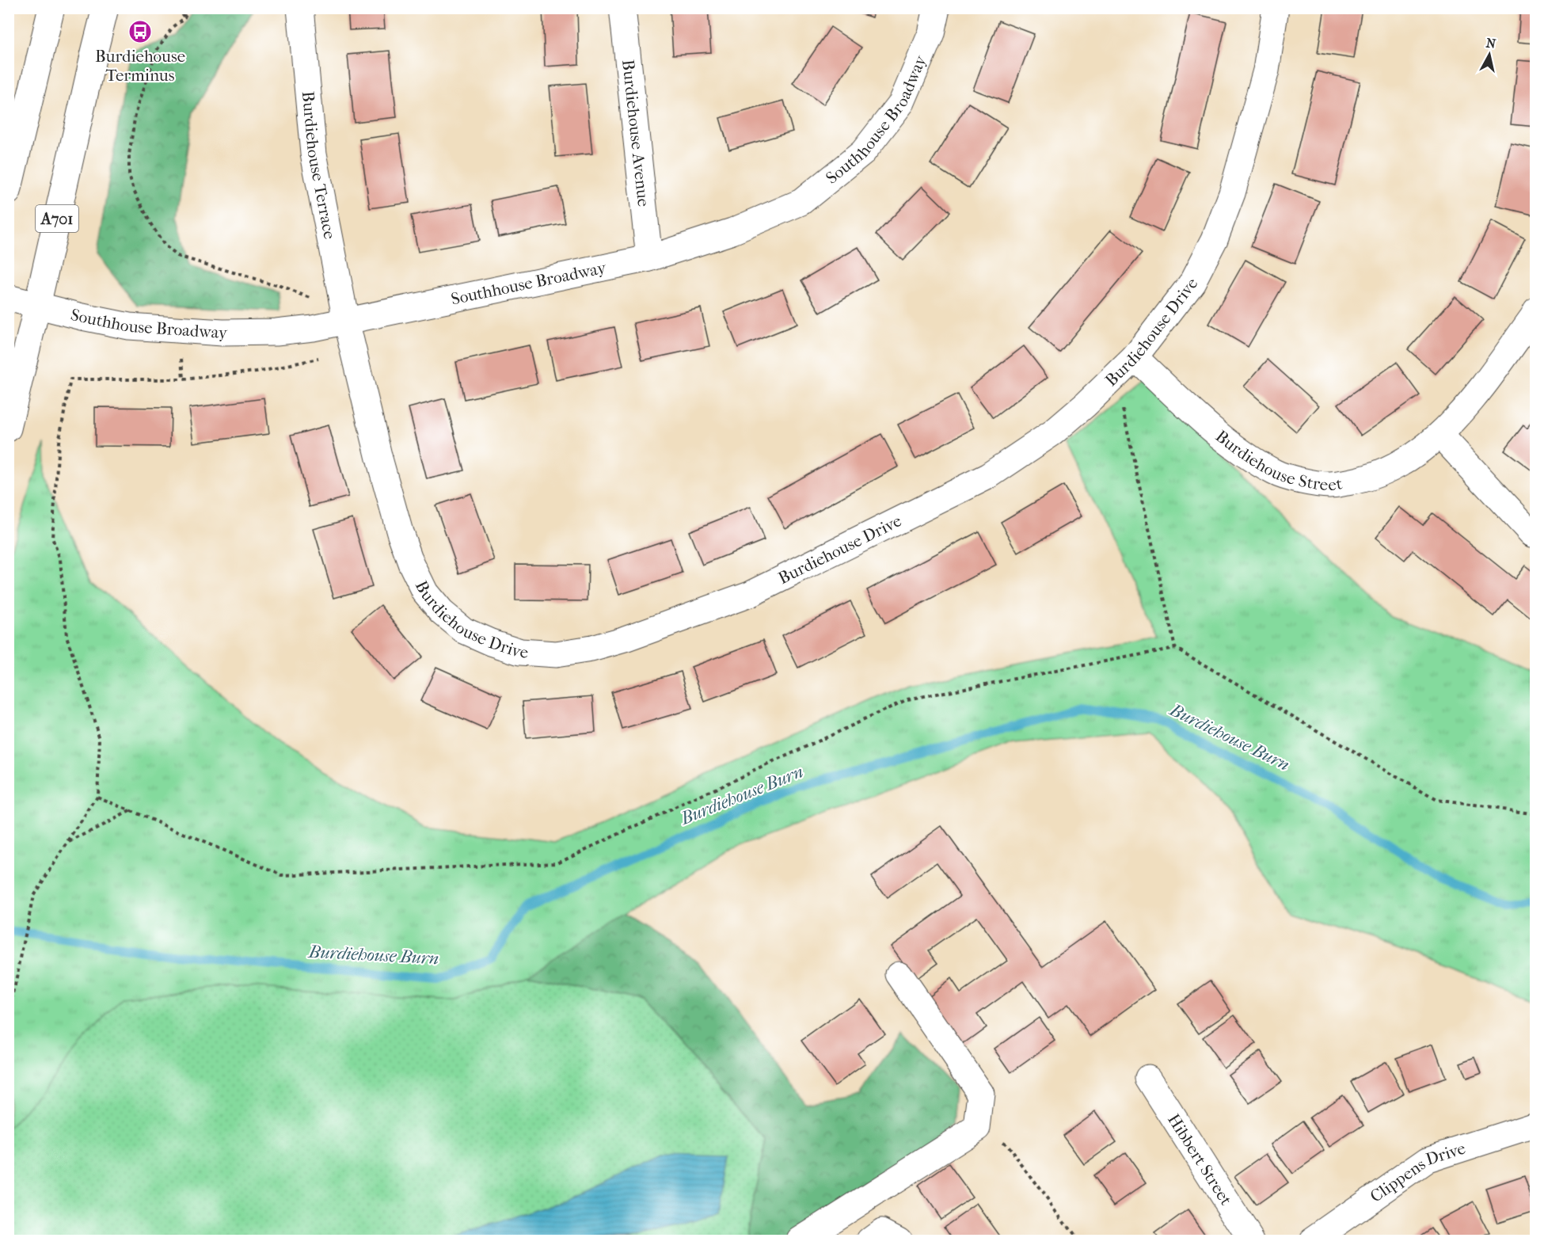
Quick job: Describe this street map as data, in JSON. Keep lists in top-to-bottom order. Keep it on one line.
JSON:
{"streets":{"street":["Southhouse Broadway","Burdiehouse Avenue","Burdiehouse Terrace","A701","Burdiehouse Drive","Burdiehouse Street","Hibbert Street","Clippens Drive"]},"crossings":[["Southhouse Broadway","Burdiehouse Avenue"],["Southhouse Broadway","Burdiehouse Terrace"],["Southhouse Broadway","A701"],["Southhouse Broadway","Burdiehouse Drive"],["Burdiehouse Terrace","Burdiehouse Drive"],["Burdiehouse Drive","Burdiehouse Street"]],"water":["Burdiehouse Burn"],"places":{"bus stop":["Burdiehouse Terminus"]},"north":"top"}
